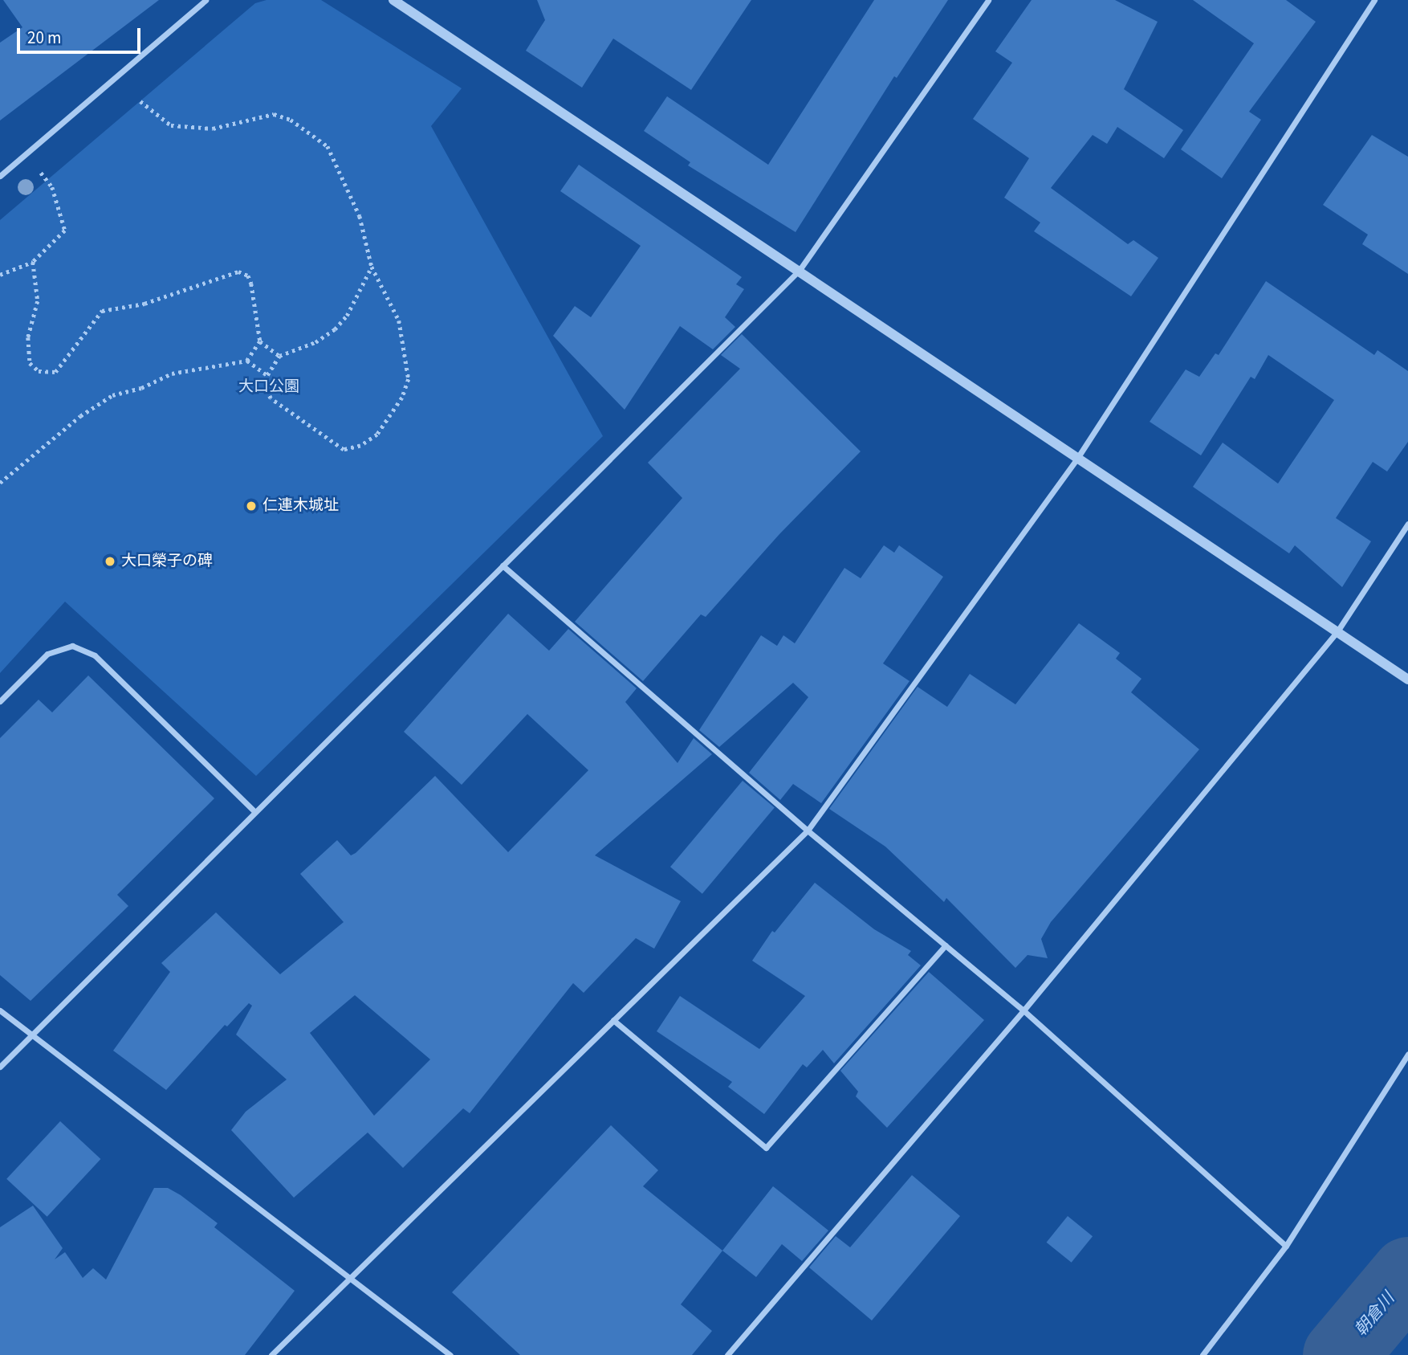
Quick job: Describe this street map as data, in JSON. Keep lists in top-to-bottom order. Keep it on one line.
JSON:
{"water":["朝倉川"],"parks":["大口公園"],"places":["仁連木城址","大口榮子の碑"],"scale_bar":"20 m"}
